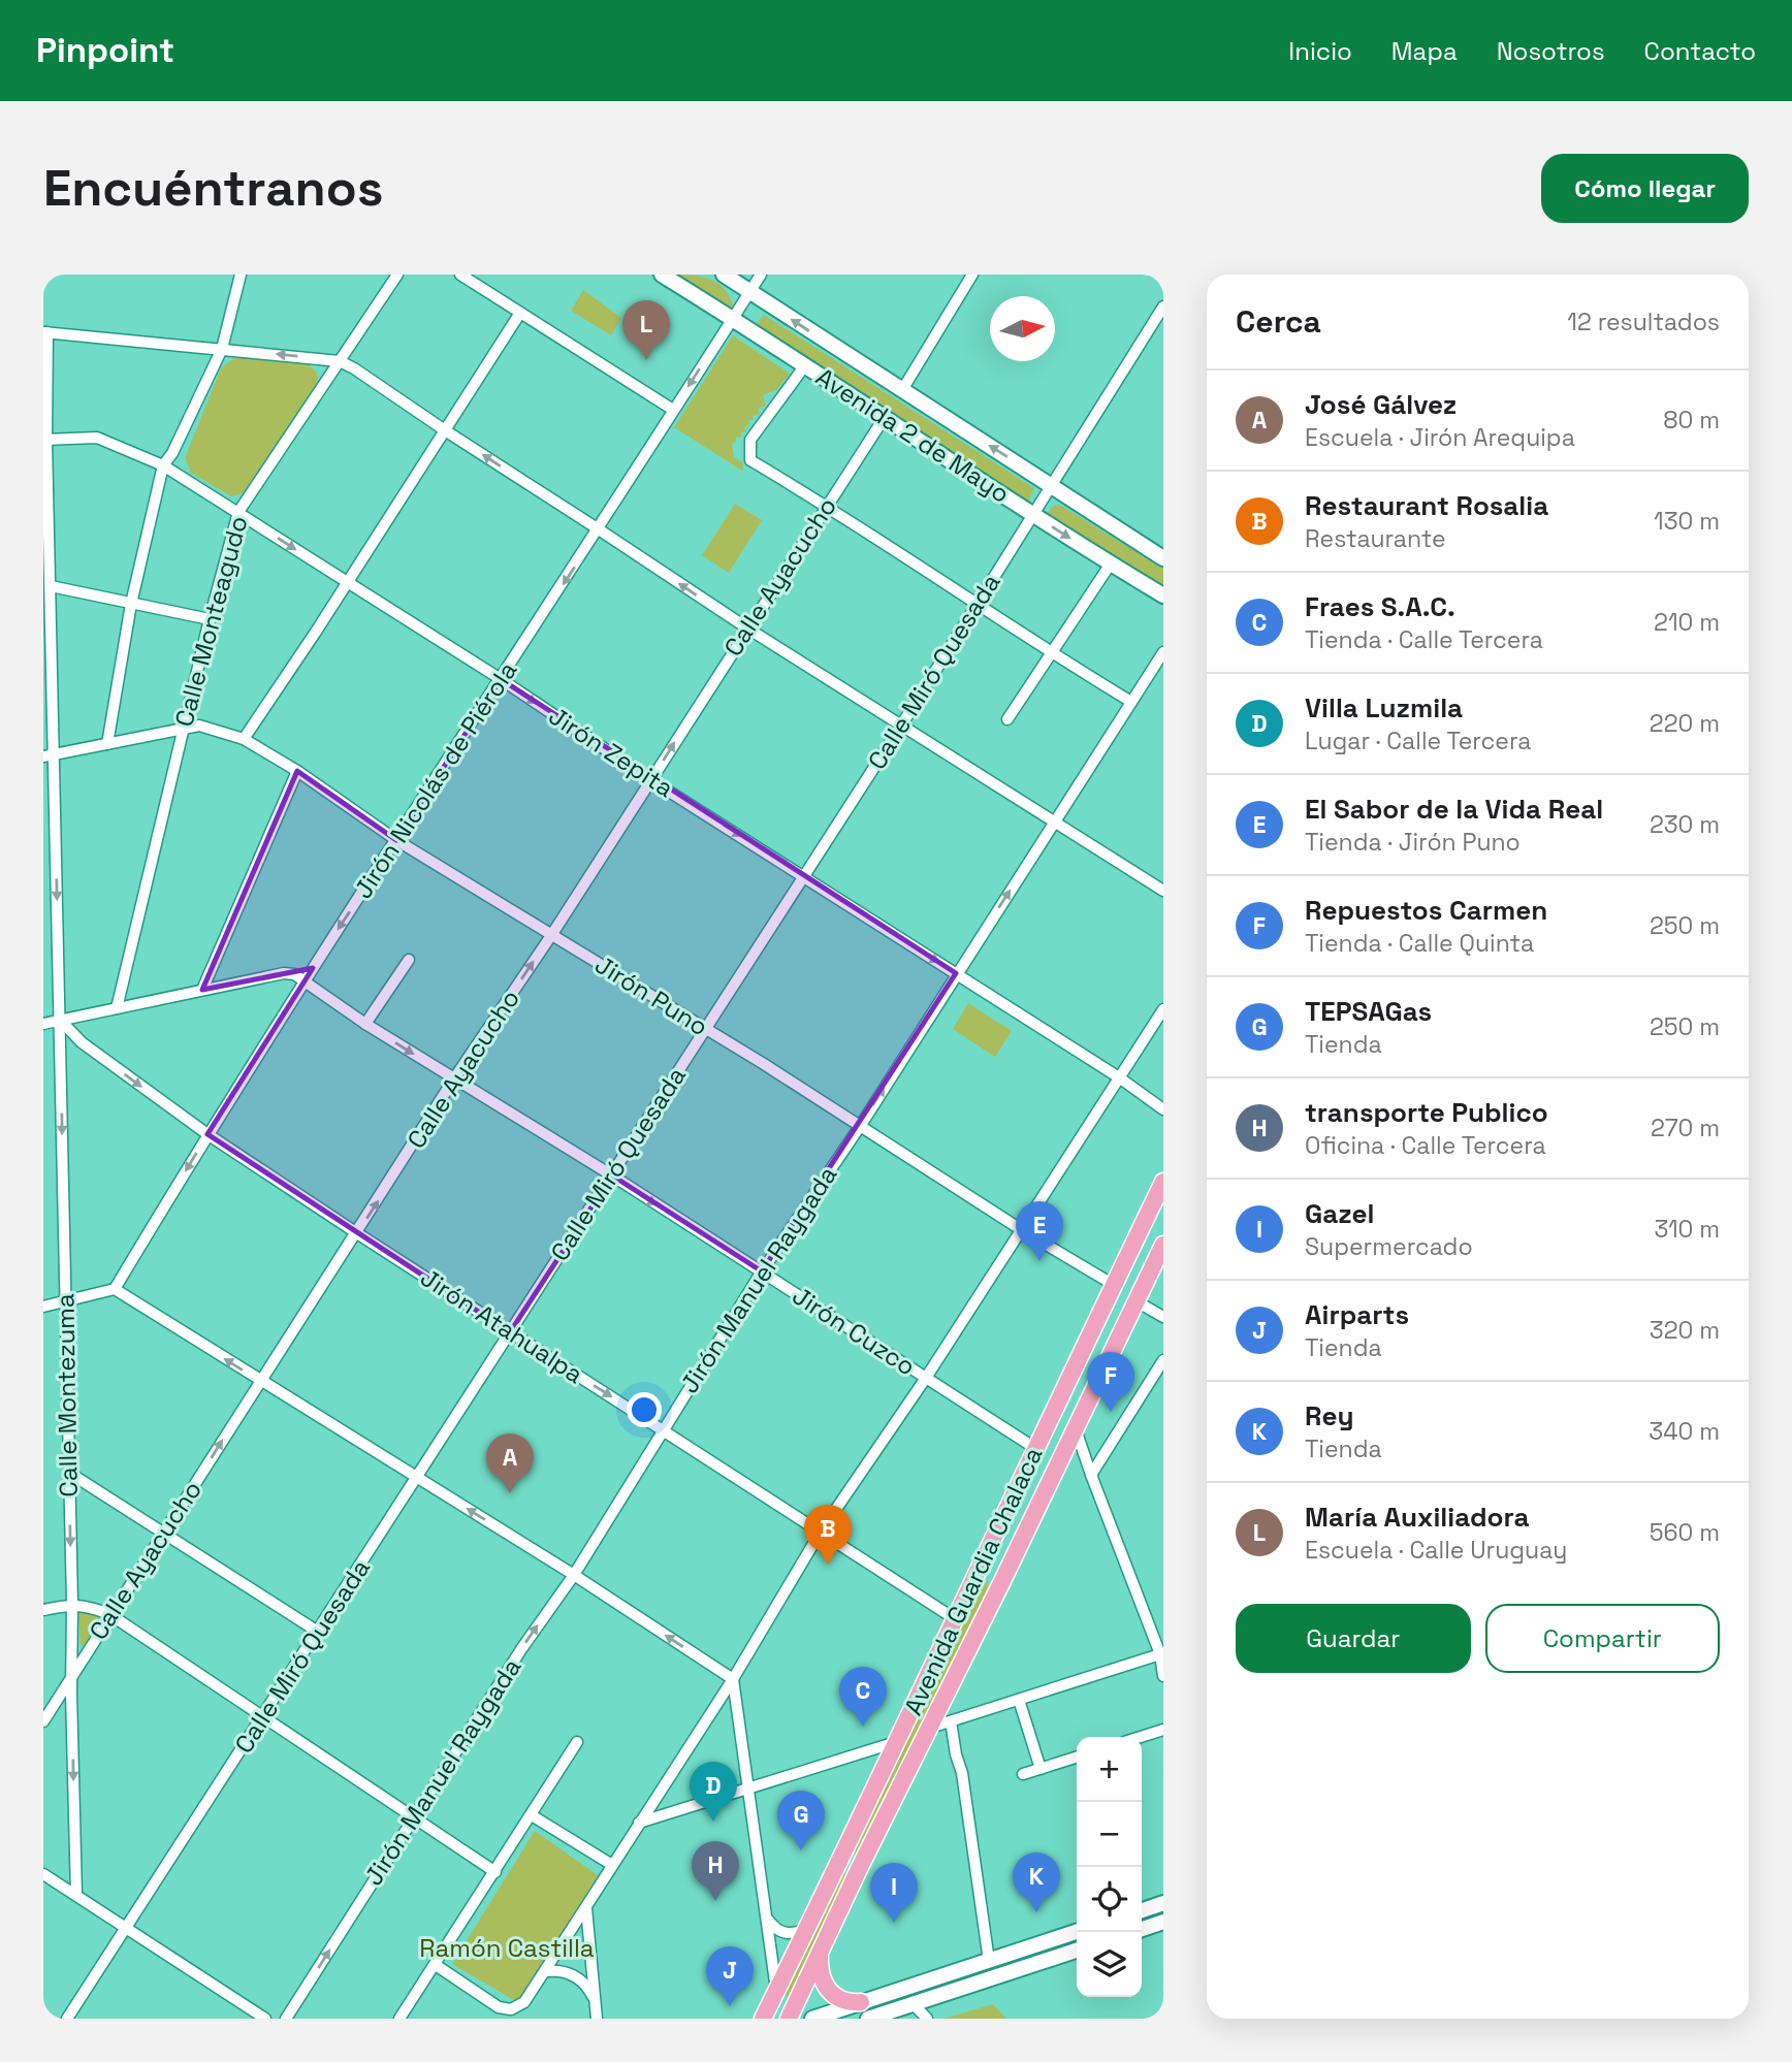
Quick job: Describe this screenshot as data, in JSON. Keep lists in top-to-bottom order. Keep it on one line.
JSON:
{"streets":{"main road":["Avenida 2 de Mayo","Avenida Guardia Chalaca"],"street":["Calle Ayacucho","Calle Monteagudo","Calle Miró Quesada","Jirón Zepita","Jirón Nicolás de Piérola","Jirón Puno","Jirón Manuel Raygada","Jirón Atahualpa","Jirón Cuzco","Calle Montezuma"]},"crossings":[["Avenida 2 de Mayo","Calle Ayacucho"],["Avenida 2 de Mayo","Calle Miró Quesada"],["Avenida 2 de Mayo","Jirón Nicolás de Piérola"],["Calle Ayacucho","Jirón Zepita"],["Calle Ayacucho","Jirón Puno"],["Calle Ayacucho","Jirón Atahualpa"],["Calle Ayacucho","Jirón Cuzco"],["Calle Ayacucho","Calle Montezuma"],["Calle Monteagudo","Jirón Zepita"],["Calle Monteagudo","Jirón Puno"],["Calle Miró Quesada","Jirón Zepita"],["Calle Miró Quesada","Jirón Puno"],["Calle Miró Quesada","Jirón Atahualpa"],["Calle Miró Quesada","Jirón Cuzco"],["Jirón Zepita","Jirón Nicolás de Piérola"],["Jirón Zepita","Jirón Manuel Raygada"],["Jirón Zepita","Calle Montezuma"],["Jirón Nicolás de Piérola","Jirón Puno"],["Jirón Nicolás de Piérola","Jirón Atahualpa"],["Jirón Nicolás de Piérola","Jirón Cuzco"],["Jirón Puno","Jirón Manuel Raygada"],["Jirón Puno","Calle Montezuma"],["Jirón Puno","Avenida Guardia Chalaca"],["Jirón Manuel Raygada","Jirón Atahualpa"],["Jirón Manuel Raygada","Jirón Cuzco"],["Jirón Atahualpa","Calle Montezuma"],["Jirón Atahualpa","Avenida Guardia Chalaca"],["Jirón Cuzco","Avenida Guardia Chalaca"]],"one_way":["Calle Ayacucho","Jirón Zepita","Jirón Nicolás de Piérola","Jirón Manuel Raygada","Calle Montezuma"],"parks":["Ramón Castilla"],"north":"right","page":{"header":"Pinpoint","nav":["Inicio","Mapa","Nosotros","Contacto"],"buttons":["Cómo llegar",["Guardar","Compartir"]],"title":"Encuéntranos","heading":["Cerca","12 resultados"],"pins":["L","E","F","A","B","C","D","G","H","K","I","J"],"list":[{"mark":"A","name":"José Gálvez","note":"Escuela · Jirón Arequipa","value":"80 m"},{"mark":"B","name":"Restaurant Rosalia","note":"Restaurante","value":"130 m"},{"mark":"C","name":"Fraes S.A.C.","note":"Tienda · Calle Tercera","value":"210 m"},{"mark":"D","name":"Villa Luzmila","note":"Lugar · Calle Tercera","value":"220 m"},{"mark":"E","name":"El Sabor de la Vida Real","note":"Tienda · Jirón Puno","value":"230 m"},{"mark":"F","name":"Repuestos Carmen","note":"Tienda · Calle Quinta","value":"250 m"},{"mark":"G","name":"TEPSAGas","note":"Tienda","value":"250 m"},{"mark":"H","name":"transporte Publico","note":"Oficina · Calle Tercera","value":"270 m"},{"mark":"I","name":"Gazel","note":"Supermercado","value":"310 m"},{"mark":"J","name":"Airparts","note":"Tienda","value":"320 m"},{"mark":"K","name":"Rey","note":"Tienda","value":"340 m"},{"mark":"L","name":"María Auxiliadora","note":"Escuela · Calle Uruguay","value":"560 m"}],"map_buttons":["+","−"]}}
